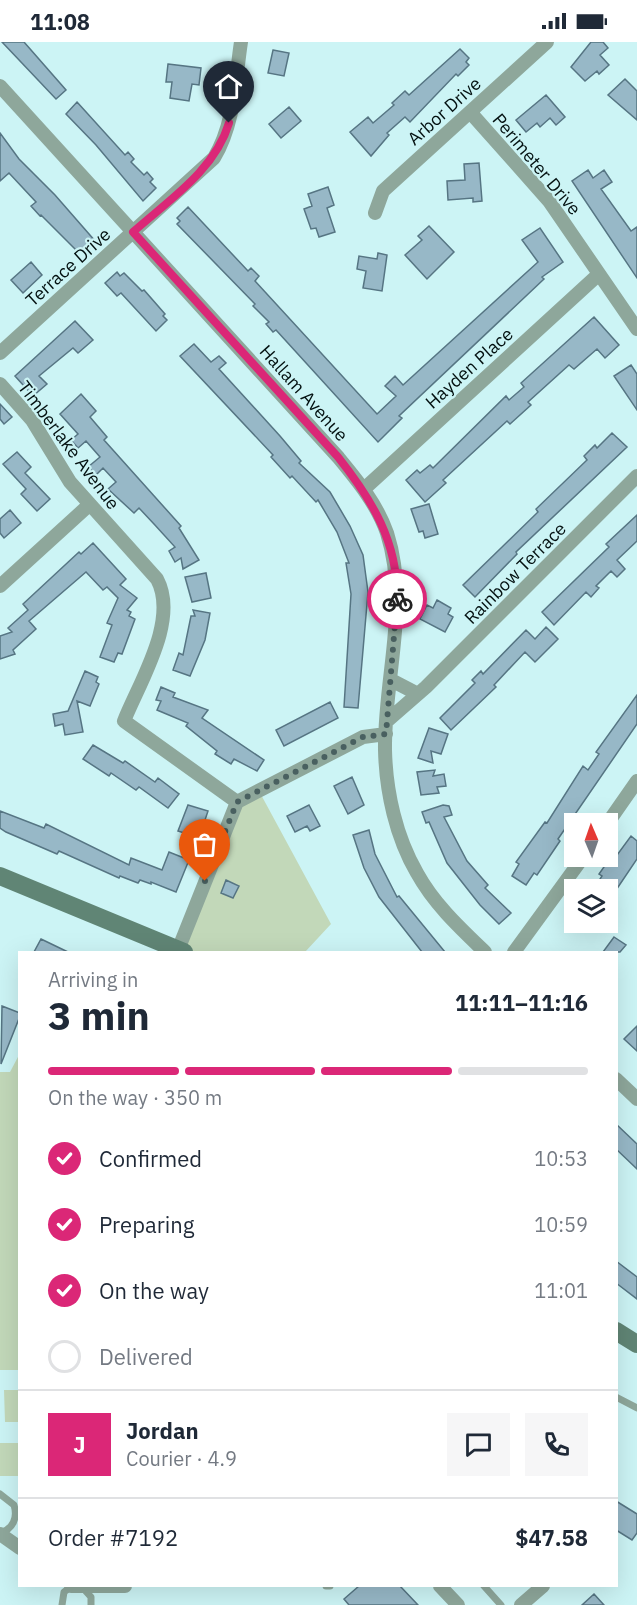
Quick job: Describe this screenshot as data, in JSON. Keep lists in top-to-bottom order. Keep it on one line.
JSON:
{"streets":{"street":["Arbor Drive","Perimeter Drive","Terrace Drive","Hayden Place","Hallam Avenue","Timberlake Avenue","Rainbow Terrace"]},"crossings":[["Arbor Drive","Perimeter Drive"],["Perimeter Drive","Hayden Place"],["Terrace Drive","Hallam Avenue"],["Hayden Place","Hallam Avenue"],["Hallam Avenue","Rainbow Terrace"]],"north":"top","page":{"status":"11:08","heading":["3 min","Arriving in","11:11–11:16"],"panel":["Jordan","Courier · 4.9","Order #7192","$47.58"],"bar":"On the way · 350 m","list":[["Confirmed","10:53"],["Preparing","10:59"],["On the way","11:01"],"Delivered"],"round":"J"}}
